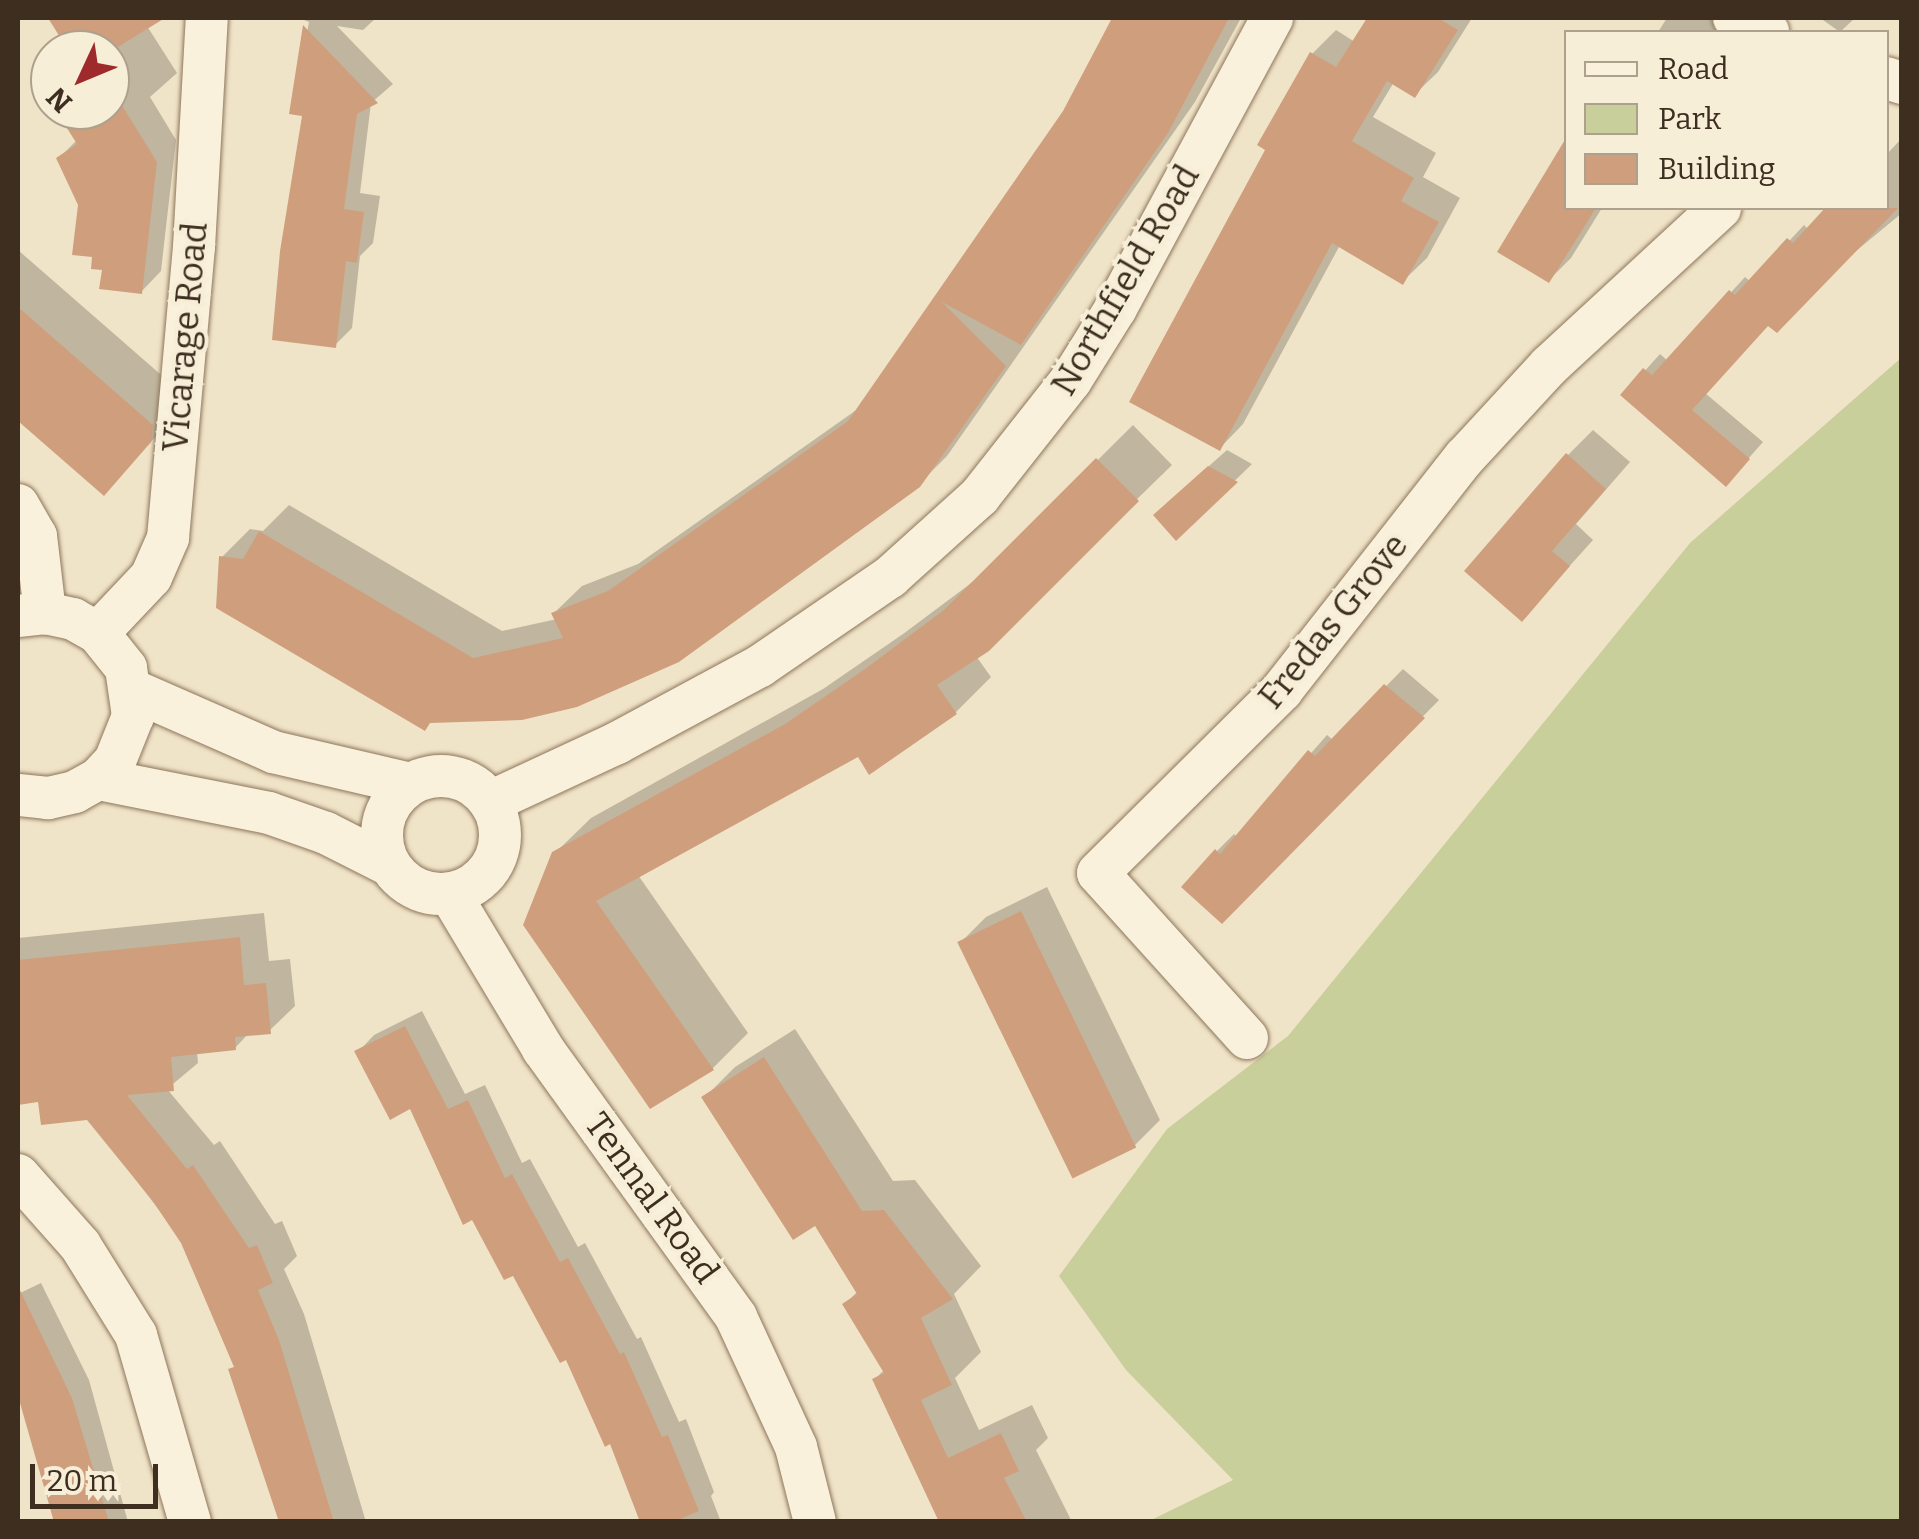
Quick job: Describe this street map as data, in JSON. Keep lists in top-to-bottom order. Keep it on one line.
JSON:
{"streets":{"street":["Northfield Road","Vicarage Road","Fredas Grove","Tennal Road"]},"crossings":[["Northfield Road","Tennal Road"]],"legend":["Road","Park","Building"],"scale_bar":"20 m","north":"bottom left"}
